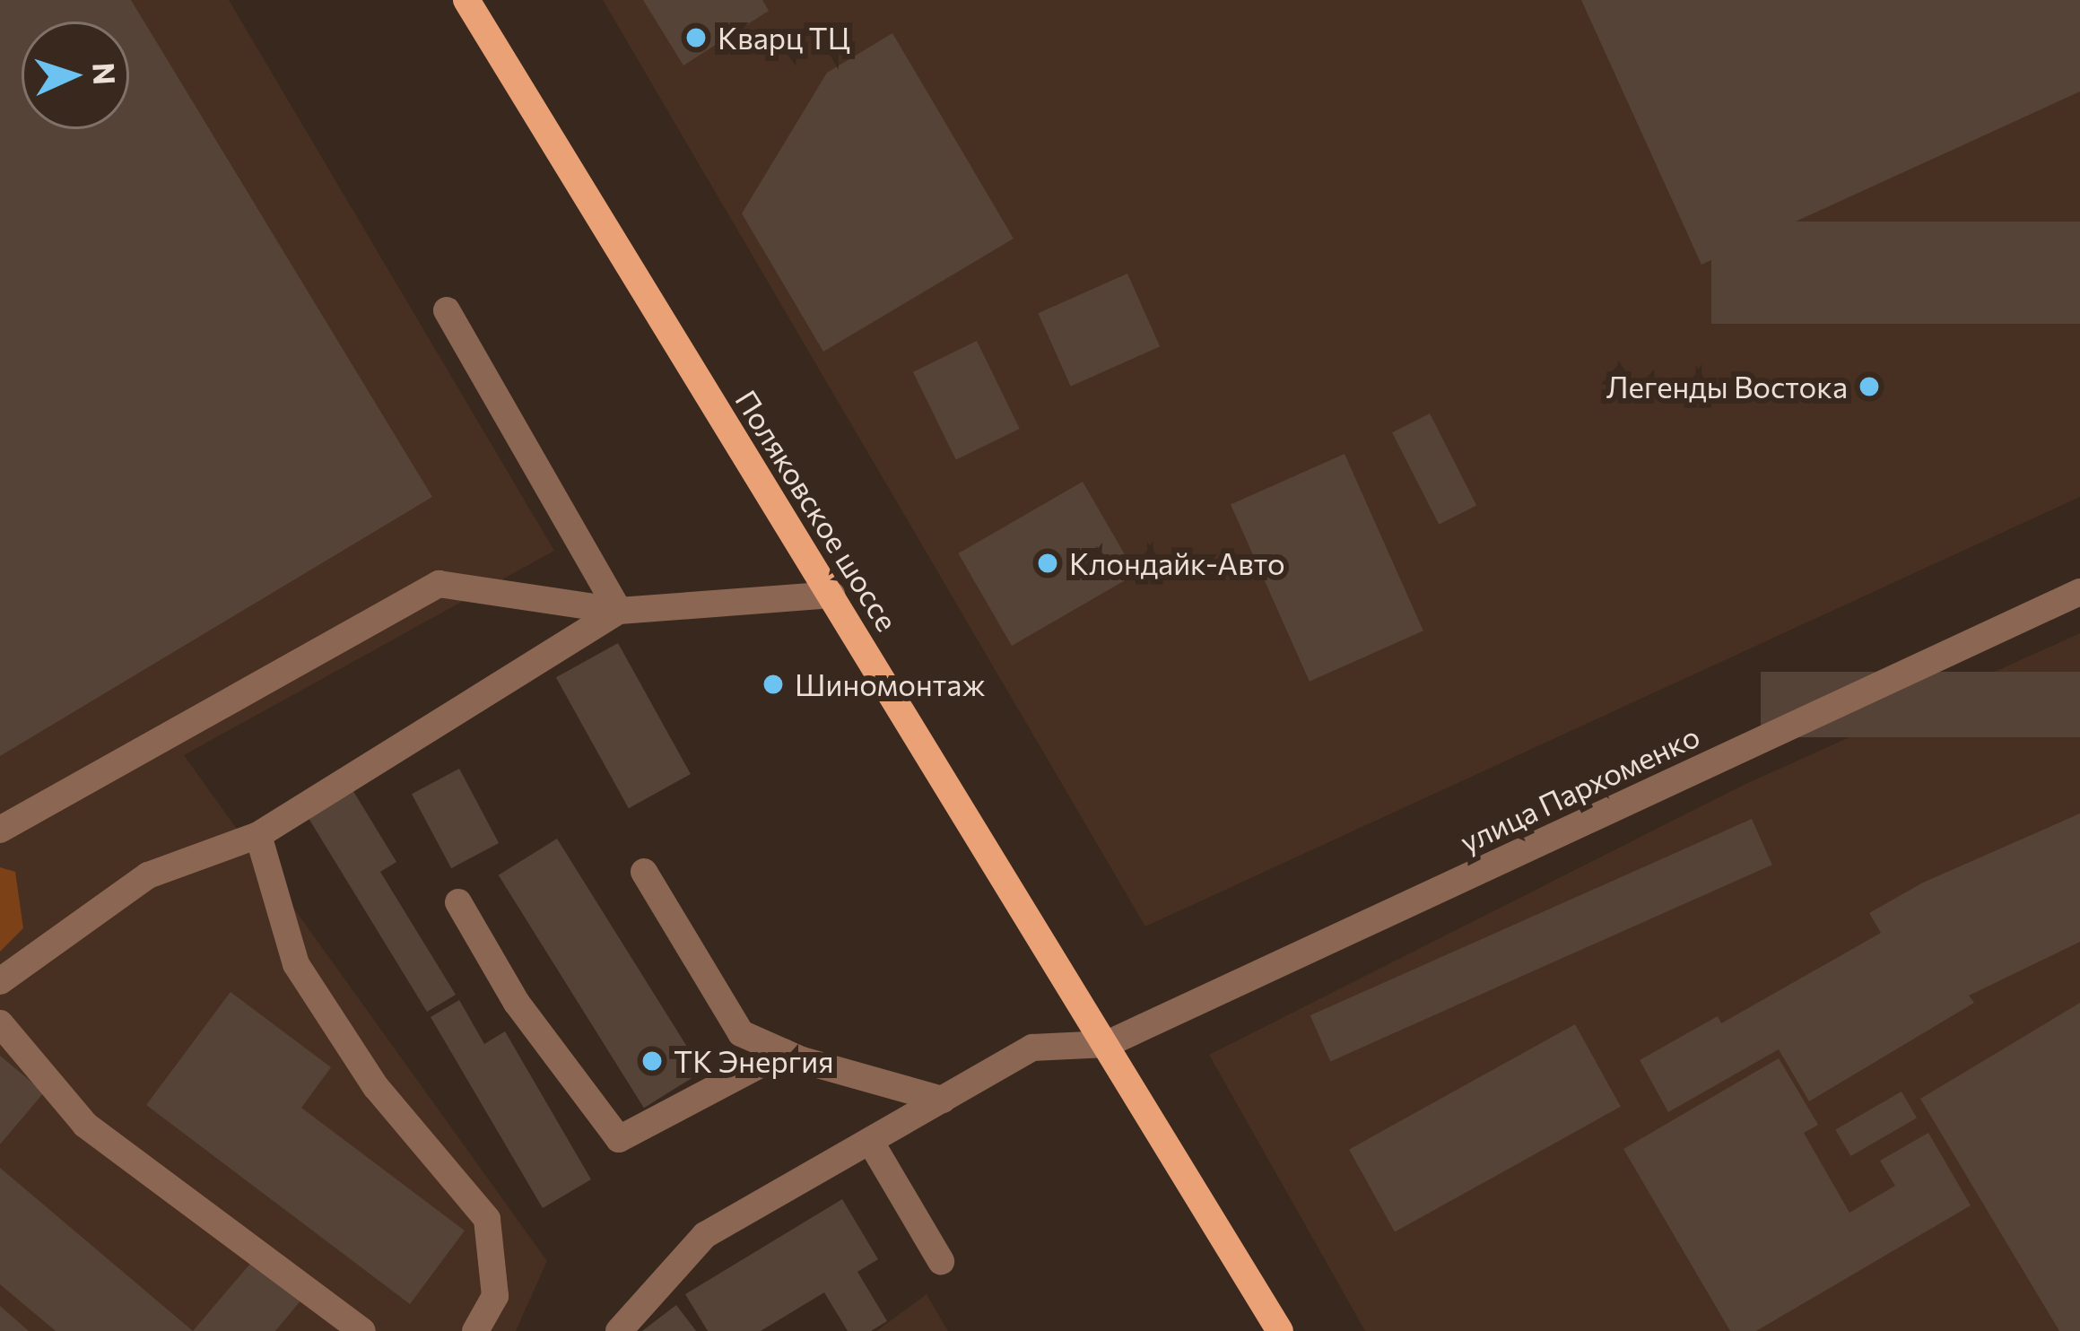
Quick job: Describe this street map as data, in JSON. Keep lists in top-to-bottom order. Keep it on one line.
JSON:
{"streets":{"main road":["Поляковское шоссе"],"street":["улица Пархоменко"]},"crossings":[["Поляковское шоссе","улица Пархоменко"]],"places":["Кварц ТЦ","Легенды Востока","Клондайк-Авто","Шиномонтаж","ТК Энергия"],"north":"right"}
